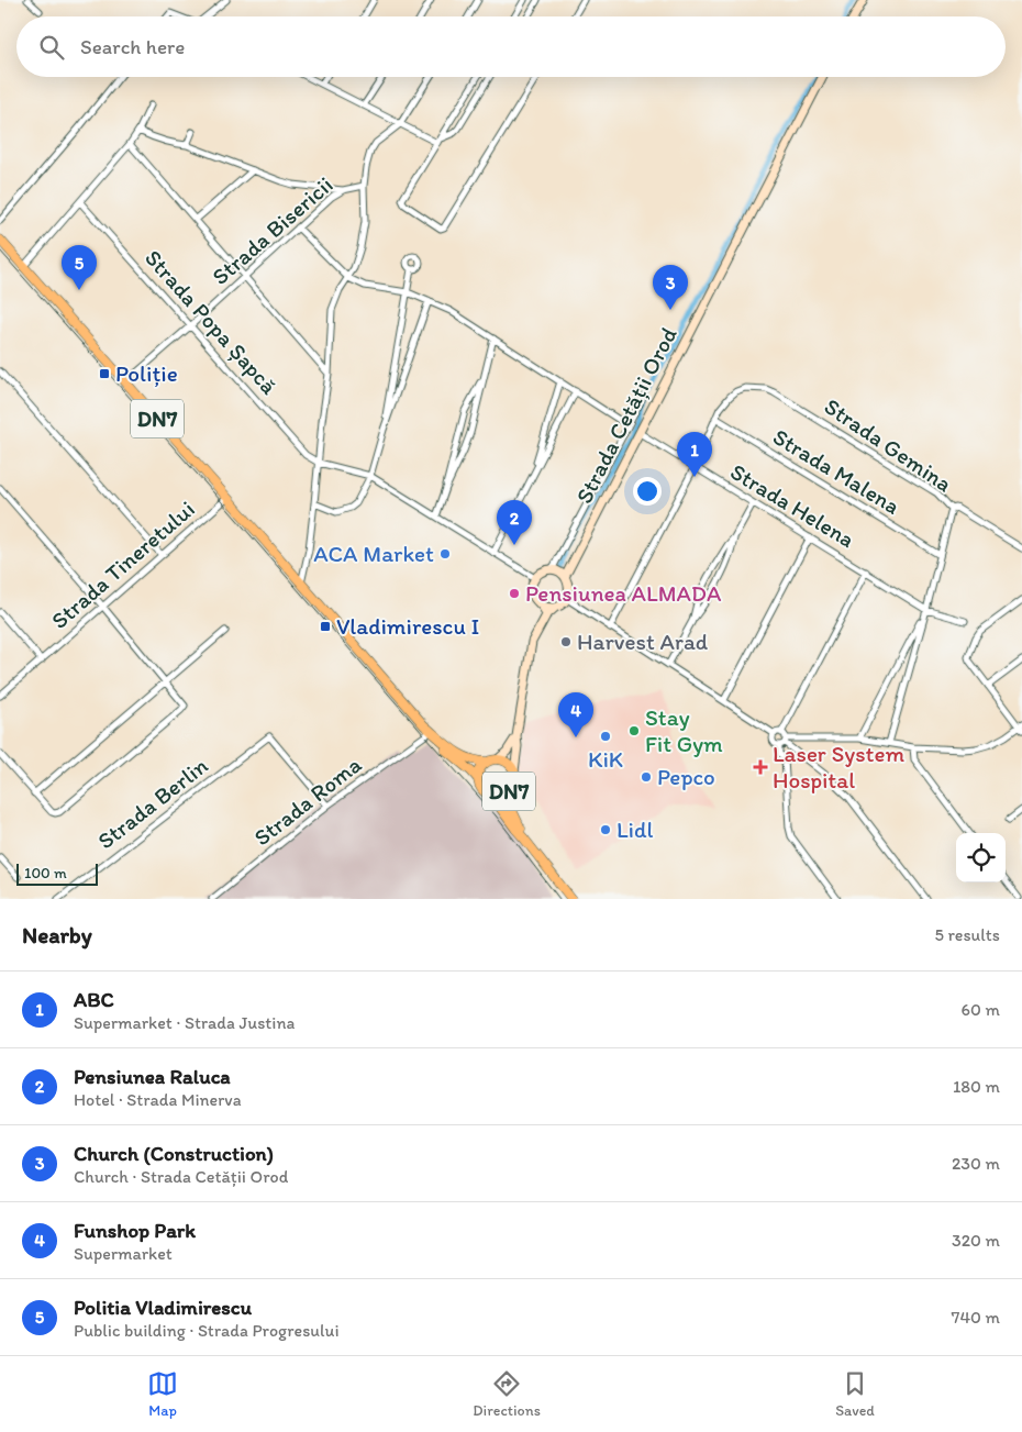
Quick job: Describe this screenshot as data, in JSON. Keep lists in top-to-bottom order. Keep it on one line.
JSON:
{"streets":{"main road":["DN7"],"street":["Strada Bisericii","Strada Popa Șapcă","Strada Cetății Orod","Strada Gemina","Strada Malena","Strada Helena","Strada Tineretului","Strada Roma","Strada Berlin"]},"crossings":[["Strada Bisericii","Strada Popa Șapcă"],["Strada Bisericii","DN7"],["Strada Cetății Orod","Strada Helena"],["DN7","Strada Tineretului"],["DN7","Strada Roma"],["Strada Gemina","Strada Malena"],["Strada Gemina","Strada Helena"],["Strada Roma","Strada Berlin"]],"places":{"transit":["Poliție","Vladimirescu I"],"other":["ACA Market","Pensiunea ALMADA","Harvest Arad","Stay Fit Gym","KiK","Pepco","Lidl"],"health":["Laser System Hospital"]},"scale_bar":"100 m","page":{"search":"Search here","pins":["5","3","1","2","4"],"scale":"100 m","heading":["Nearby","5 results"],"list":[{"mark":"1","name":"ABC","note":"Supermarket · Strada Justina","value":"60 m"},{"mark":"2","name":"Pensiunea Raluca","note":"Hotel · Strada Minerva","value":"180 m"},{"mark":"3","name":"Church (Construction)","note":"Church · Strada Cetății Orod","value":"230 m"},{"mark":"4","name":"Funshop Park","note":"Supermarket","value":"320 m"},{"mark":"5","name":"Politia Vladimirescu","note":"Public building · Strada Progresului","value":"740 m"}],"nav":["Map","Directions","Saved"]}}
